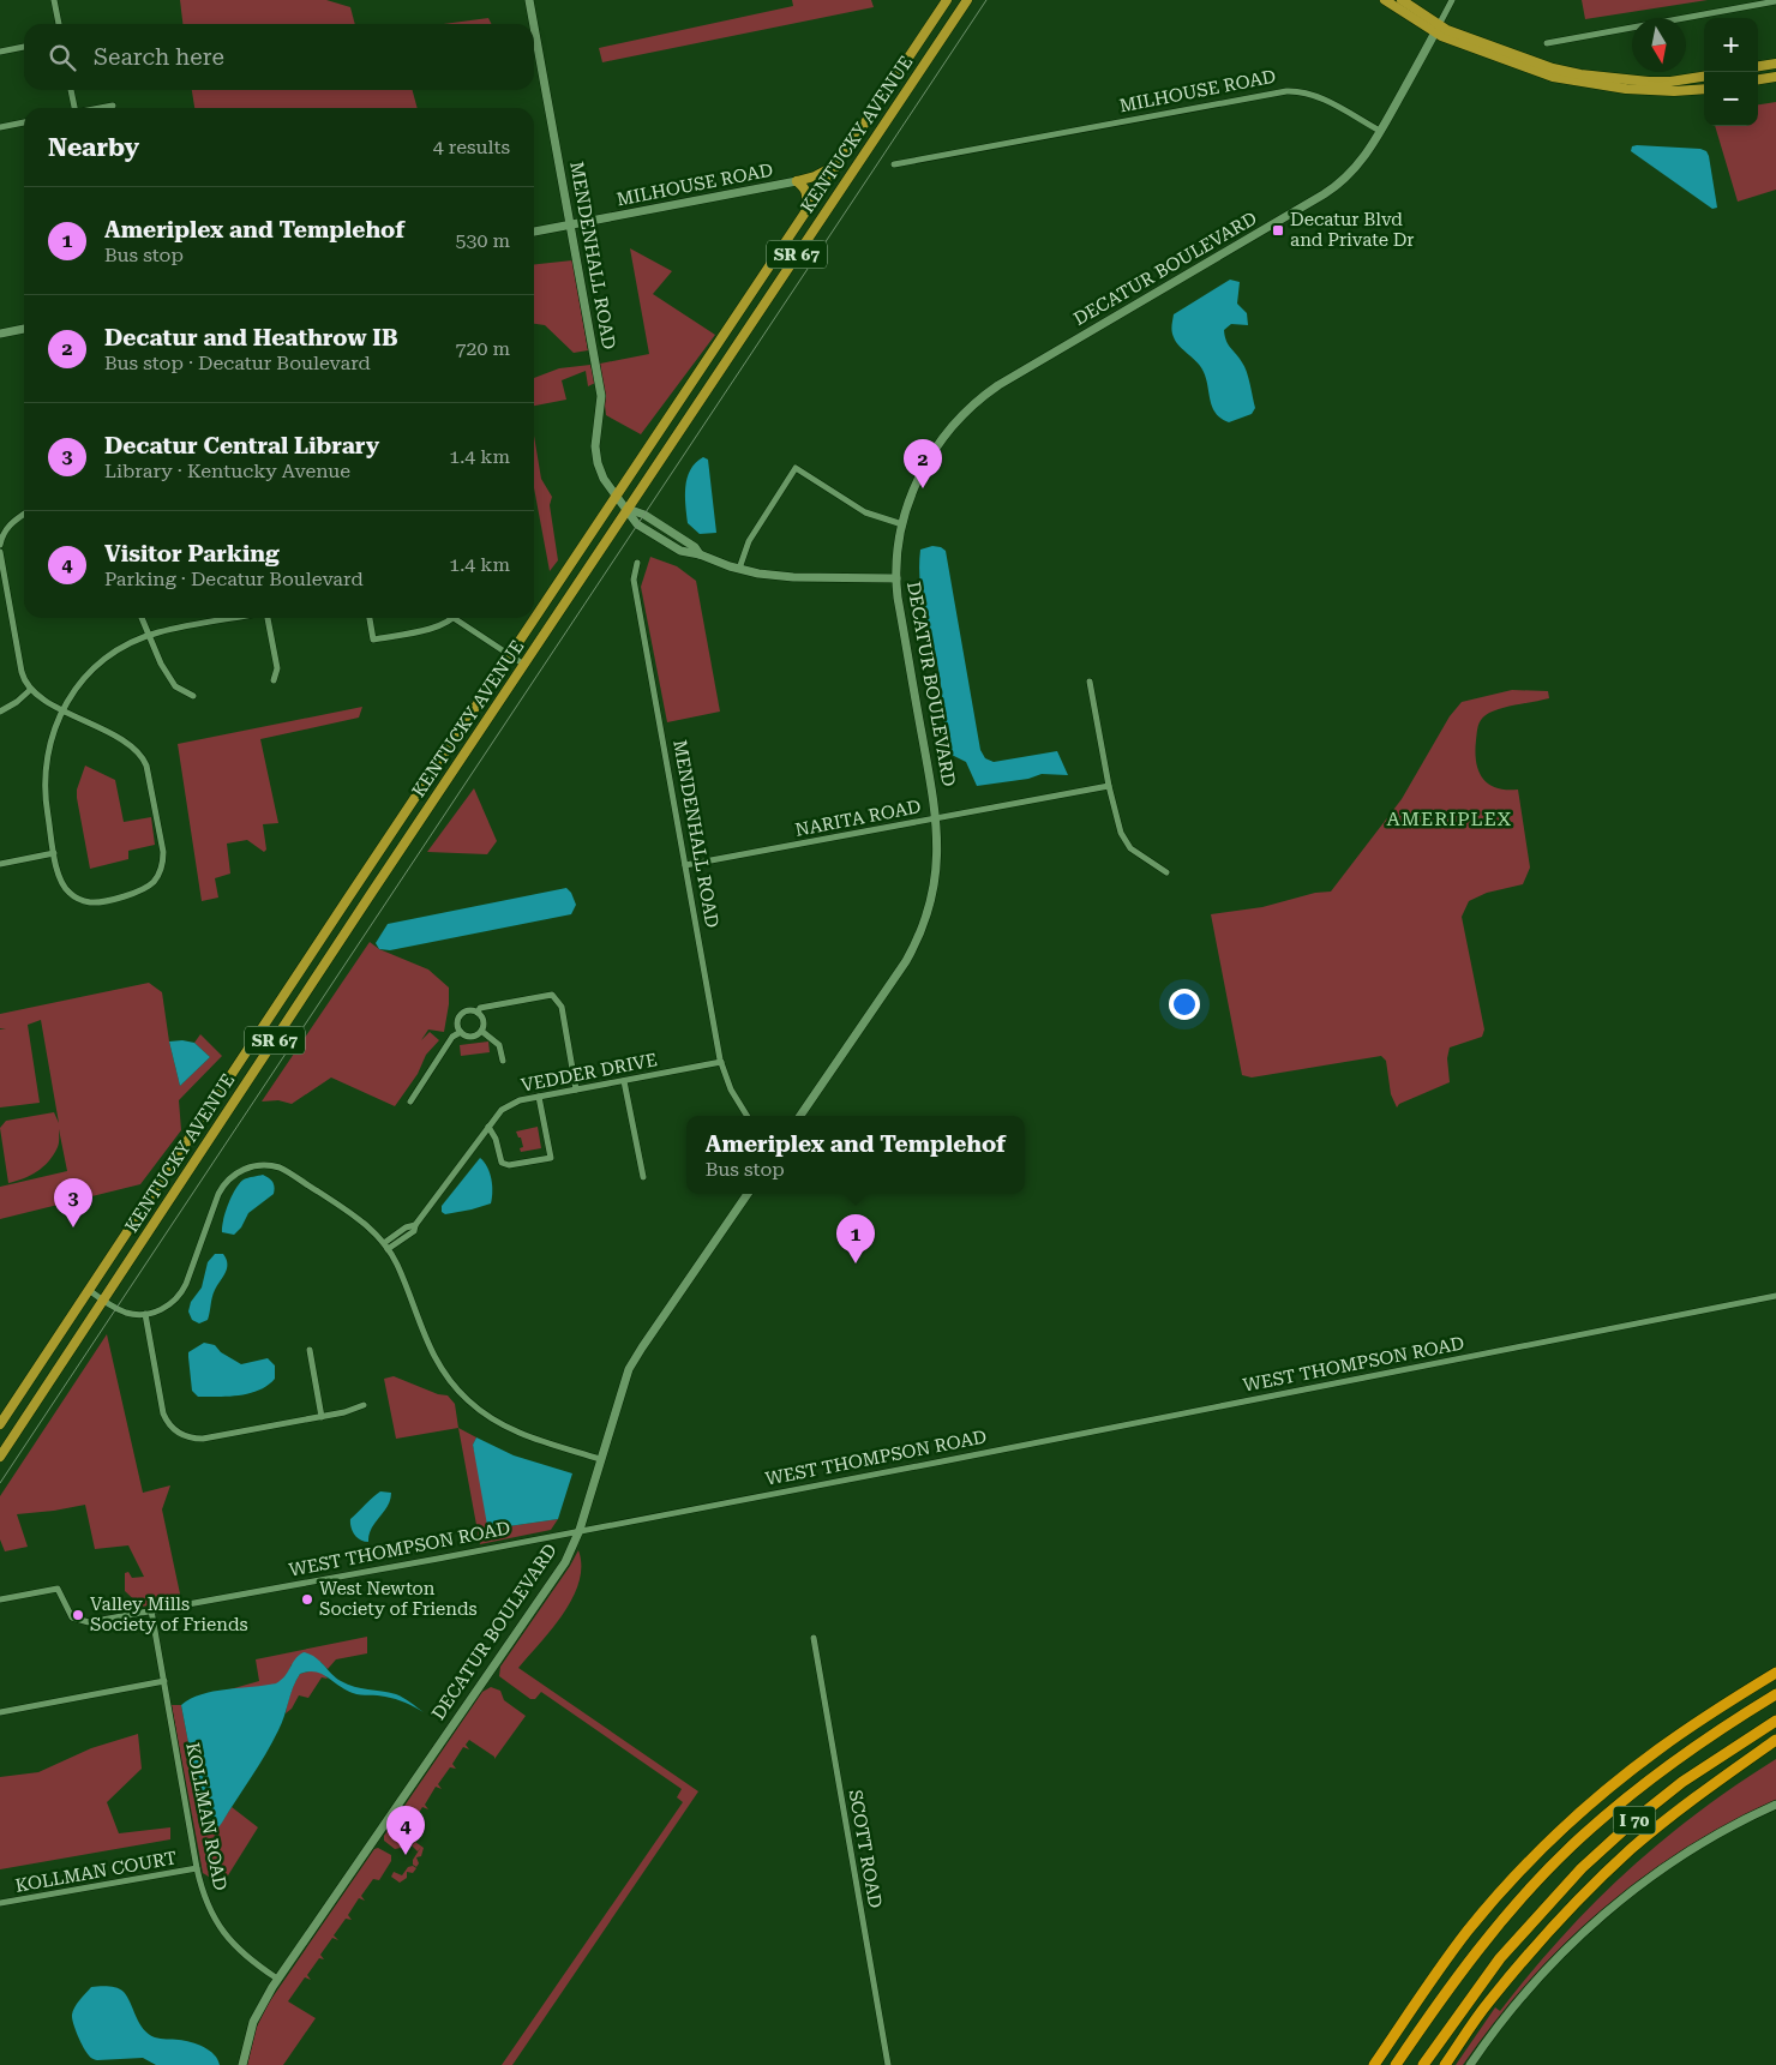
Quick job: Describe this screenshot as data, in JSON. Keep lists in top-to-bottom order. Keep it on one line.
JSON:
{"streets":{"highway":["I 70"],"main road":["KENTUCKY AVENUE","SR 67"],"street":["MILHOUSE ROAD","MENDENHALL ROAD","DECATUR BOULEVARD","NARITA ROAD","VEDDER DRIVE","WEST THOMPSON ROAD","KOLLMAN ROAD","SCOTT ROAD","KOLLMAN COURT"]},"crossings":[["MILHOUSE ROAD","MENDENHALL ROAD"],["MILHOUSE ROAD","DECATUR BOULEVARD"],["KENTUCKY AVENUE","MENDENHALL ROAD"],["MENDENHALL ROAD","NARITA ROAD"],["MENDENHALL ROAD","VEDDER DRIVE"],["DECATUR BOULEVARD","NARITA ROAD"],["DECATUR BOULEVARD","WEST THOMPSON ROAD"],["DECATUR BOULEVARD","KOLLMAN ROAD"],["WEST THOMPSON ROAD","KOLLMAN ROAD"],["KOLLMAN ROAD","KOLLMAN COURT"]],"districts":["AMERIPLEX"],"places":{"transit":["Decatur Blvd and Private Dr"],"other":["West Newton Society of Friends","Valley Mills Society of Friends"]},"north":"bottom","page":{"map_buttons":["+","−"],"search":"Search here","heading":["Nearby","4 results"],"list":[{"mark":"1","name":"Ameriplex and Templehof","note":"Bus stop","value":"530 m"},{"mark":"2","name":"Decatur and Heathrow IB","note":"Bus stop · Decatur Boulevard","value":"720 m"},{"mark":"3","name":"Decatur Central Library","note":"Library · Kentucky Avenue","value":"1.4 km"},{"mark":"4","name":"Visitor Parking","note":"Parking · Decatur Boulevard","value":"1.4 km"}],"pins":["2","3","1","4"],"popup":["Ameriplex and Templehof","Bus stop"]}}
